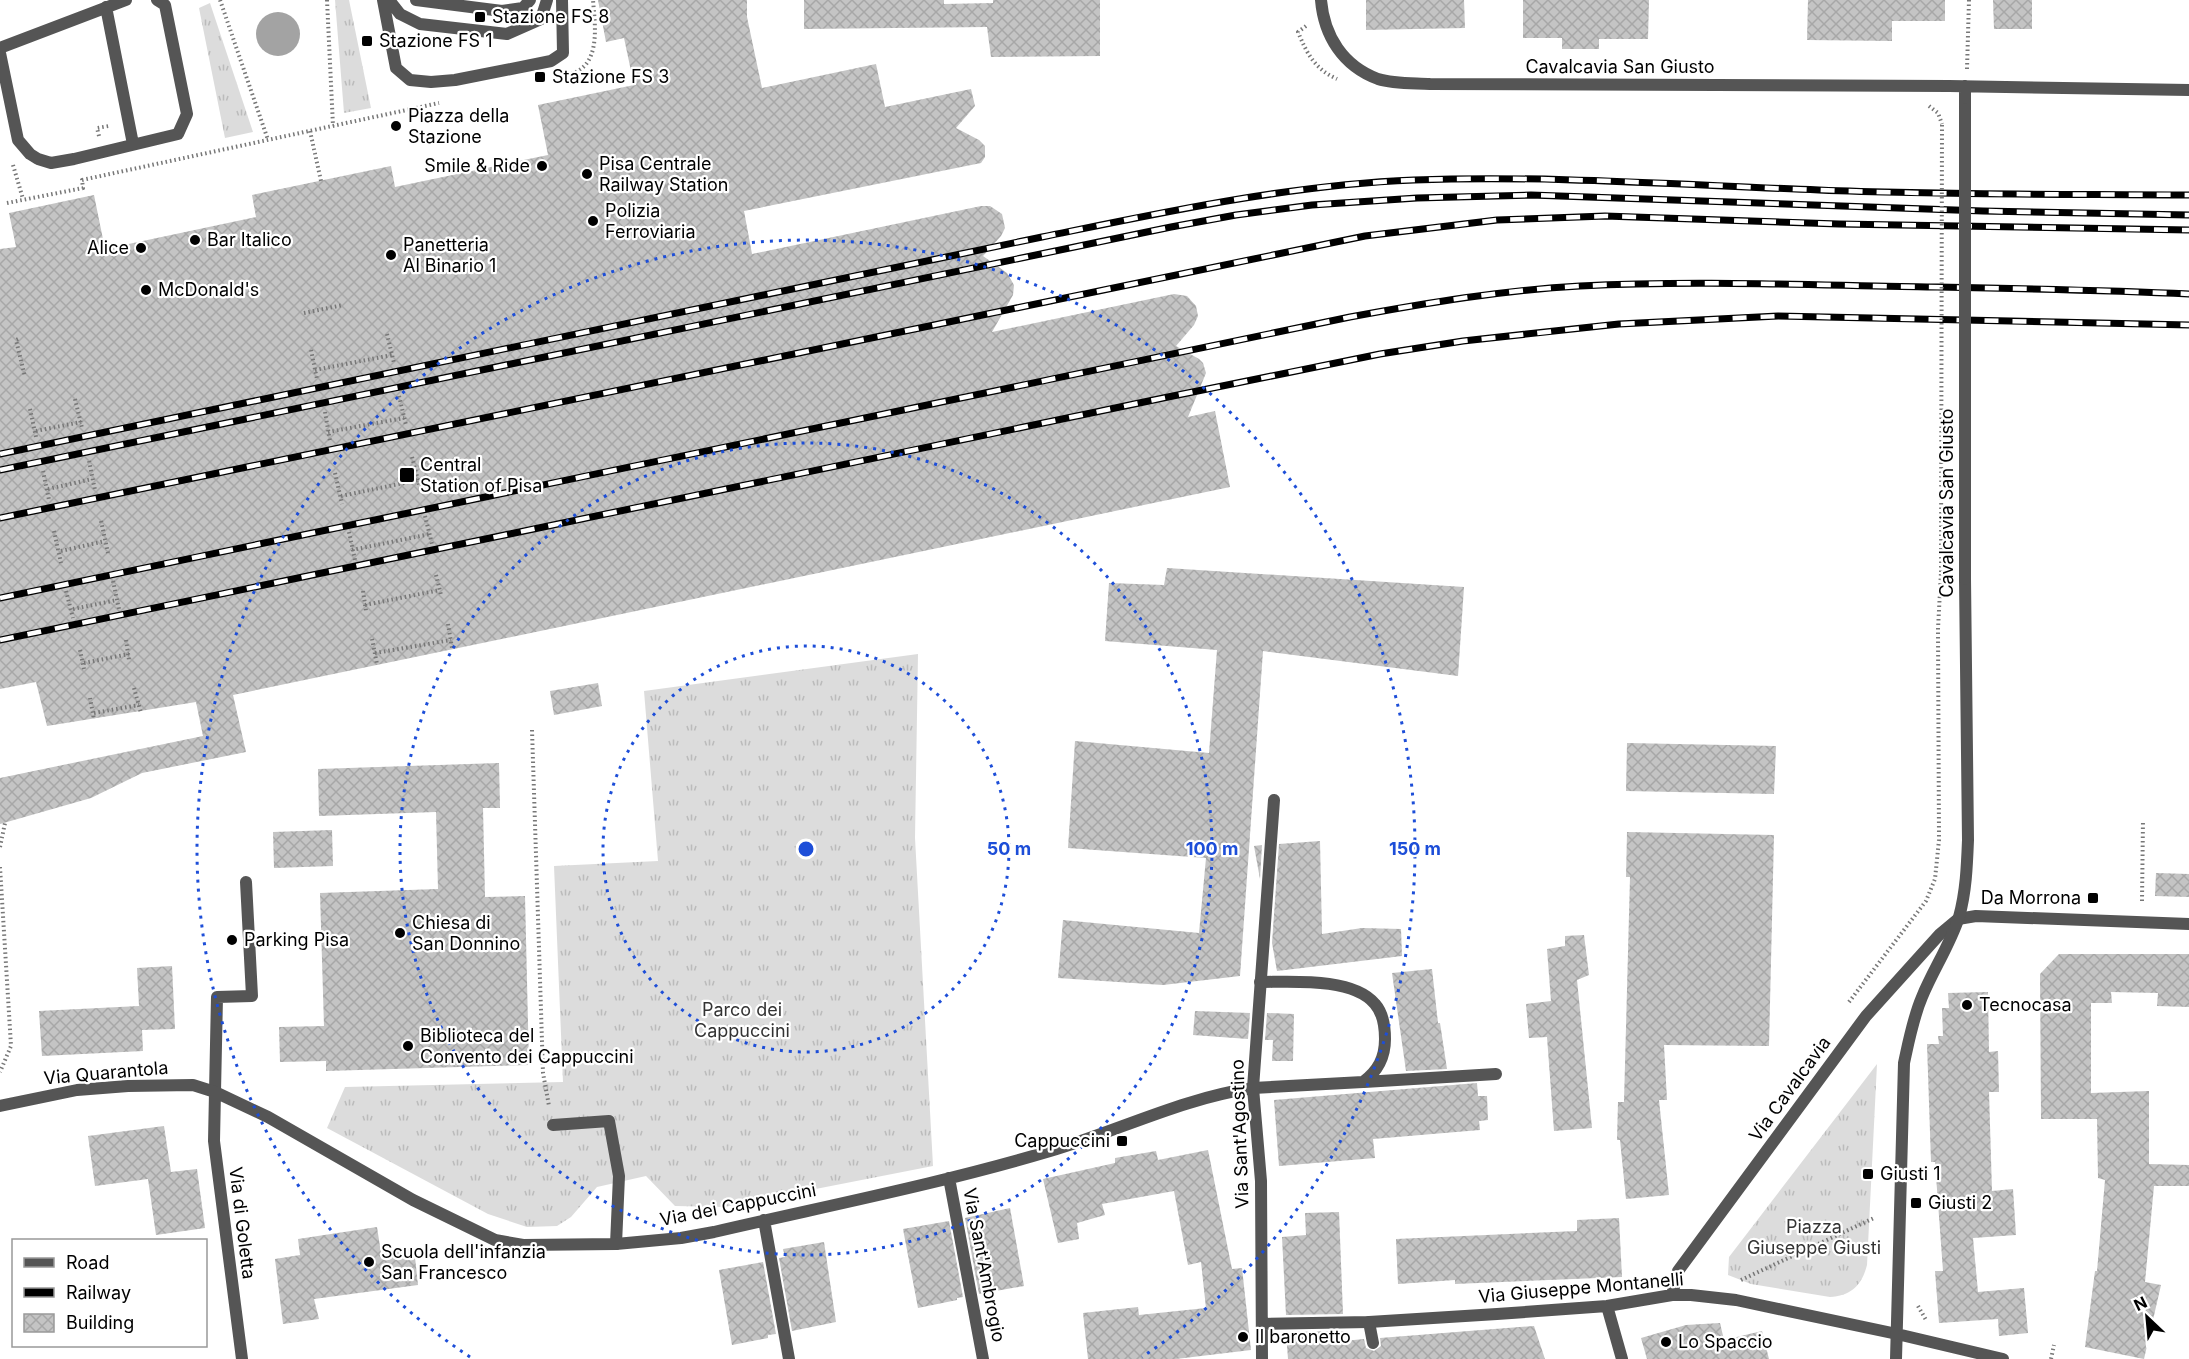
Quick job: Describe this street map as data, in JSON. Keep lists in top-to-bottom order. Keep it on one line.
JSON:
{"streets":{"street":["Cavalcavia San Giusto","Via Quarantola","Via Cavalcavia","Via Sant'Agostino","Via dei Cappuccini","Via di Goletta","Via Sant'Ambrogio","Via Giuseppe Montanelli"]},"crossings":[["Cavalcavia San Giusto","Via Cavalcavia"],["Via Quarantola","Via dei Cappuccini"],["Via Quarantola","Via di Goletta"],["Via Cavalcavia","Via Giuseppe Montanelli"],["Via Sant'Agostino","Via dei Cappuccini"],["Via Sant'Agostino","Via Giuseppe Montanelli"],["Via dei Cappuccini","Via di Goletta"],["Via dei Cappuccini","Via Sant'Ambrogio"]],"parks":["Parco dei Cappuccini","Piazza Giuseppe Giusti"],"places":{"transit":["Stazione FS 8","Stazione FS 1","Stazione FS 3","Central Station of Pisa","Da Morrona","Cappuccini","Giusti 1","Giusti 2"],"other":["Piazza della Stazione","Smile & Ride","Pisa Centrale Railway Station","Polizia Ferroviaria","Bar Italico","Alice","Panetteria Al Binario 1","McDonald's","Chiesa di San Donnino","Parking Pisa","Tecnocasa","Biblioteca del Convento dei Cappuccini","Scuola dell'infanzia San Francesco","Il baronetto","Lo Spaccio"]},"legend":["Road","Railway","Building"],"north":"top left","rings":["50 m","100 m","150 m"]}
